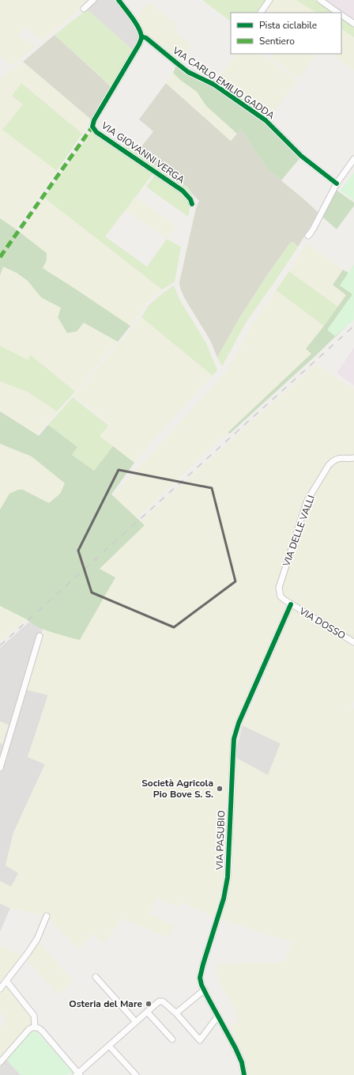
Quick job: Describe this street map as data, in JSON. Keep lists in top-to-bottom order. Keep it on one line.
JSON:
{"streets":{"street":["VIA CARLO EMILIO GADDA","VIA GIOVANNI VERGA","VIA DELLE VALLI","VIA DOSSO","VIA PASUBIO"]},"crossings":[["VIA CARLO EMILIO GADDA","VIA GIOVANNI VERGA"],["VIA DELLE VALLI","VIA DOSSO"],["VIA DELLE VALLI","VIA PASUBIO"],["VIA DOSSO","VIA PASUBIO"]],"places":["Società Agricola Pio Bove S. S.","Osteria del Mare"],"legend":["Pista ciclabile","Sentiero"]}
